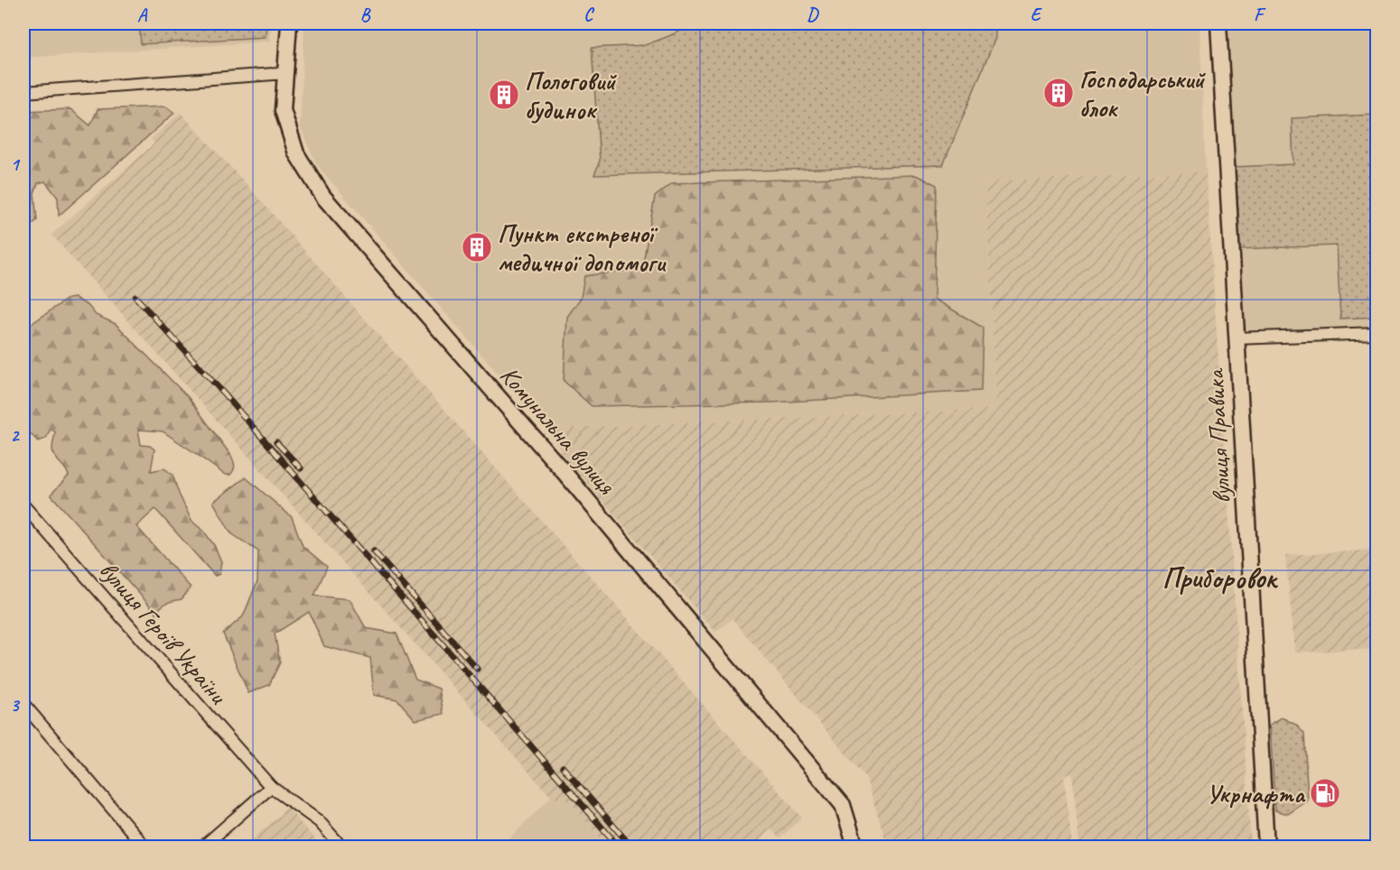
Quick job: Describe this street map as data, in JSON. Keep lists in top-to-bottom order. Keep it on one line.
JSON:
{"streets":{"street":["Комунальна вулиця","вулиця Правика","вулиця Героїв України"]},"districts":["Приборовок"],"places":{"building":["Господарський блок","Пологовий будинок","Пункт екстреної медичної допомоги"],"fuel station":["Укрнафта"]},"grid":{"columns":["A","B","C","D","E","F"],"rows":["1","2","3"]}}
